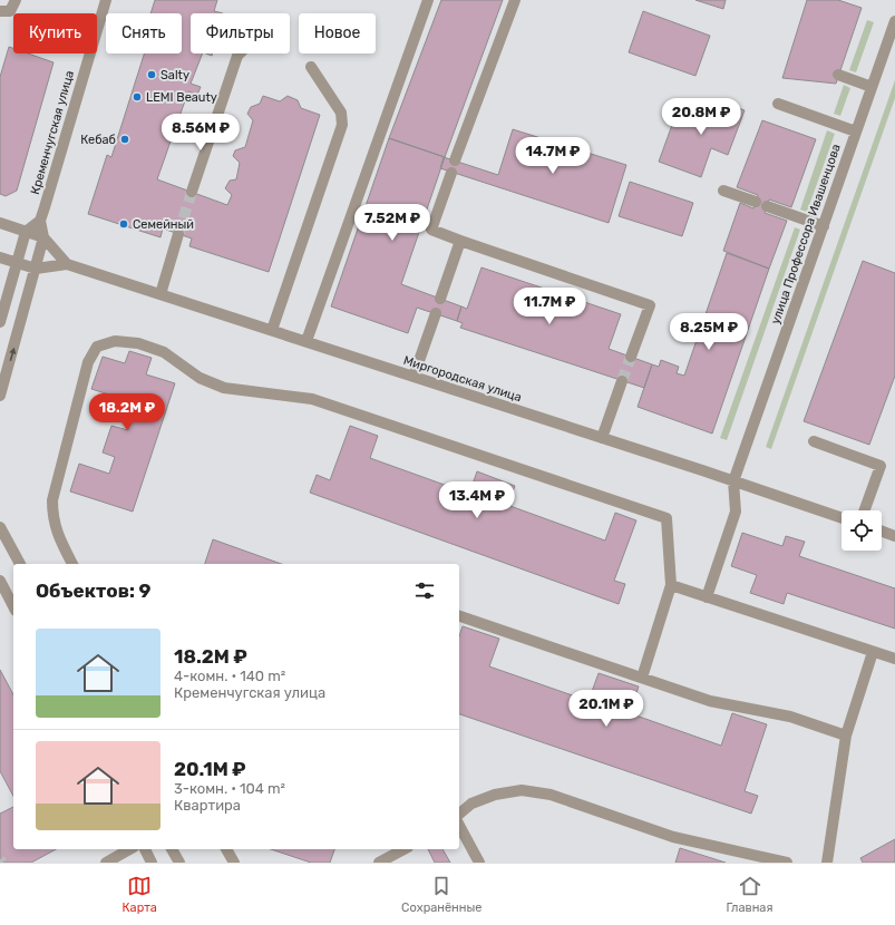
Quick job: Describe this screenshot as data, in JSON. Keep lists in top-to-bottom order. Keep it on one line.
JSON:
{"streets":{"street":["Кременчугская улица","улица Профессора Ивашенцова","Миргородская улица"]},"crossings":[["Кременчугская улица","Миргородская улица"],["улица Профессора Ивашенцова","Миргородская улица"]],"places":["Salty","LEMI Beauty","Кебаб","Семейный"],"page":{"chip":["Купить","Снять","Фильтры","Новое"],"price":["20.8M ₽","8.56M ₽","14.7M ₽","7.52M ₽","11.7M ₽","8.25M ₽","18.2M ₽","13.4M ₽","20.1M ₽"],"heading":"Объектов: 9","list":[{"name":"18.2M ₽","note":"4-комн. · 140 m² · Кременчугская улица"},{"name":"20.1M ₽","note":"3-комн. · 104 m² · Квартира"}],"tabs":["Карта","Сохранённые","Главная"]}}
